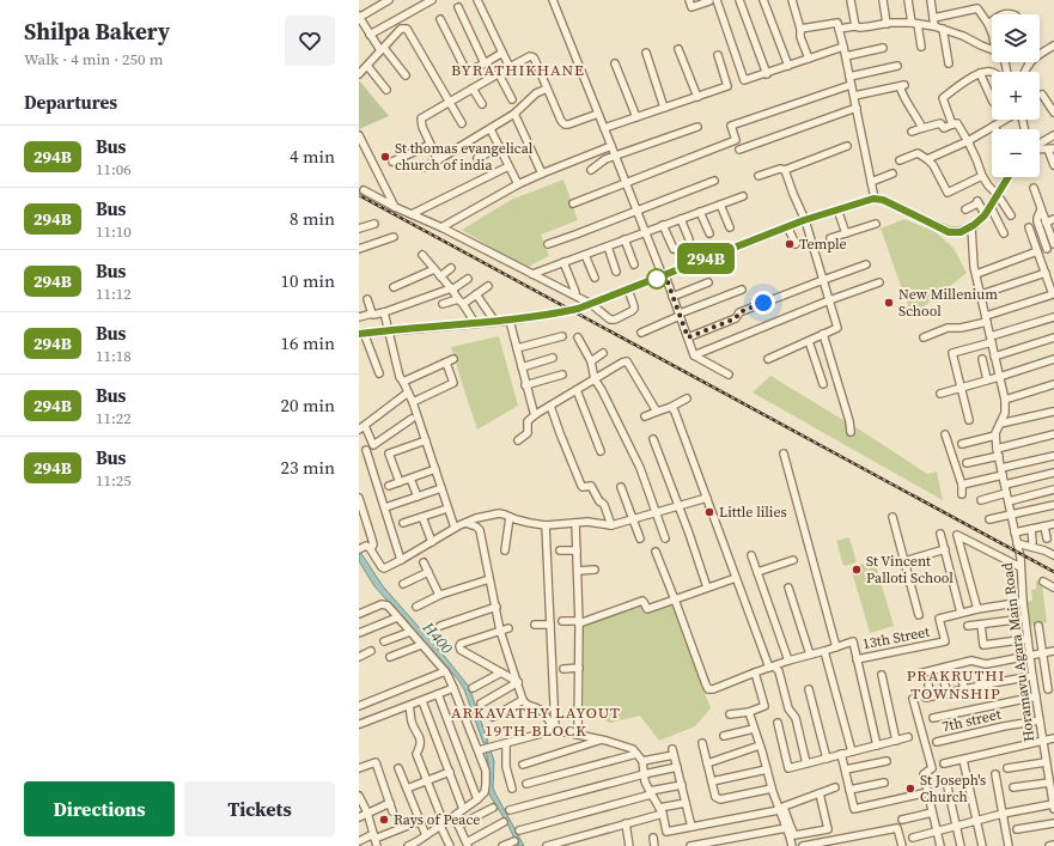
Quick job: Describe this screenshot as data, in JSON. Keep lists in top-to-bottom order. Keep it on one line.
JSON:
{"streets":{"street":["13th Street","Horamavu Agara Main Road","7th street"]},"crossings":[["13th Street","Horamavu Agara Main Road"],["Horamavu Agara Main Road","7th street"]],"districts":["BYRATHIKHANE","PRAKRUTHI TOWNSHIP","ARKAVATHY LAYOUT 19TH BLOCK"],"water":["H400"],"places":["St thomas evangelical church of india","Temple","New Millenium School","Little lilies","St Vincent Palloti School","St Joseph's Church","Rays of Peace"],"lines":["bus line 294B"],"page":{"heading":[["Shilpa Bakery","Walk · 4 min · 250 m"],"Departures"],"on_map":"294B","map_buttons":["+","−"],"list":[{"mark":"294B","name":"Bus","note":"11:06","value":"4 min"},{"mark":"294B","name":"Bus","note":"11:10","value":"8 min"},{"mark":"294B","name":"Bus","note":"11:12","value":"10 min"},{"mark":"294B","name":"Bus","note":"11:18","value":"16 min"},{"mark":"294B","name":"Bus","note":"11:22","value":"20 min"},{"mark":"294B","name":"Bus","note":"11:25","value":"23 min"}],"buttons":["Directions","Tickets"]}}
